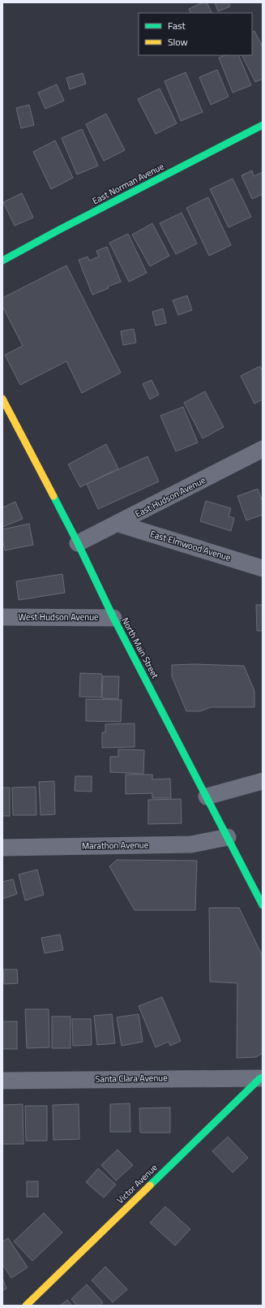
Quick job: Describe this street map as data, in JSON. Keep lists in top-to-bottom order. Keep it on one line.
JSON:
{"streets":{"street":["East Norman Avenue","East Hudson Avenue","East Elmwood Avenue","West Hudson Avenue","North Main Street","Marathon Avenue","Santa Clara Avenue","Victor Avenue"]},"crossings":[["East Hudson Avenue","East Elmwood Avenue"],["East Hudson Avenue","North Main Street"],["West Hudson Avenue","North Main Street"],["North Main Street","Marathon Avenue"],["Santa Clara Avenue","Victor Avenue"]],"legend":["Fast","Slow"]}
